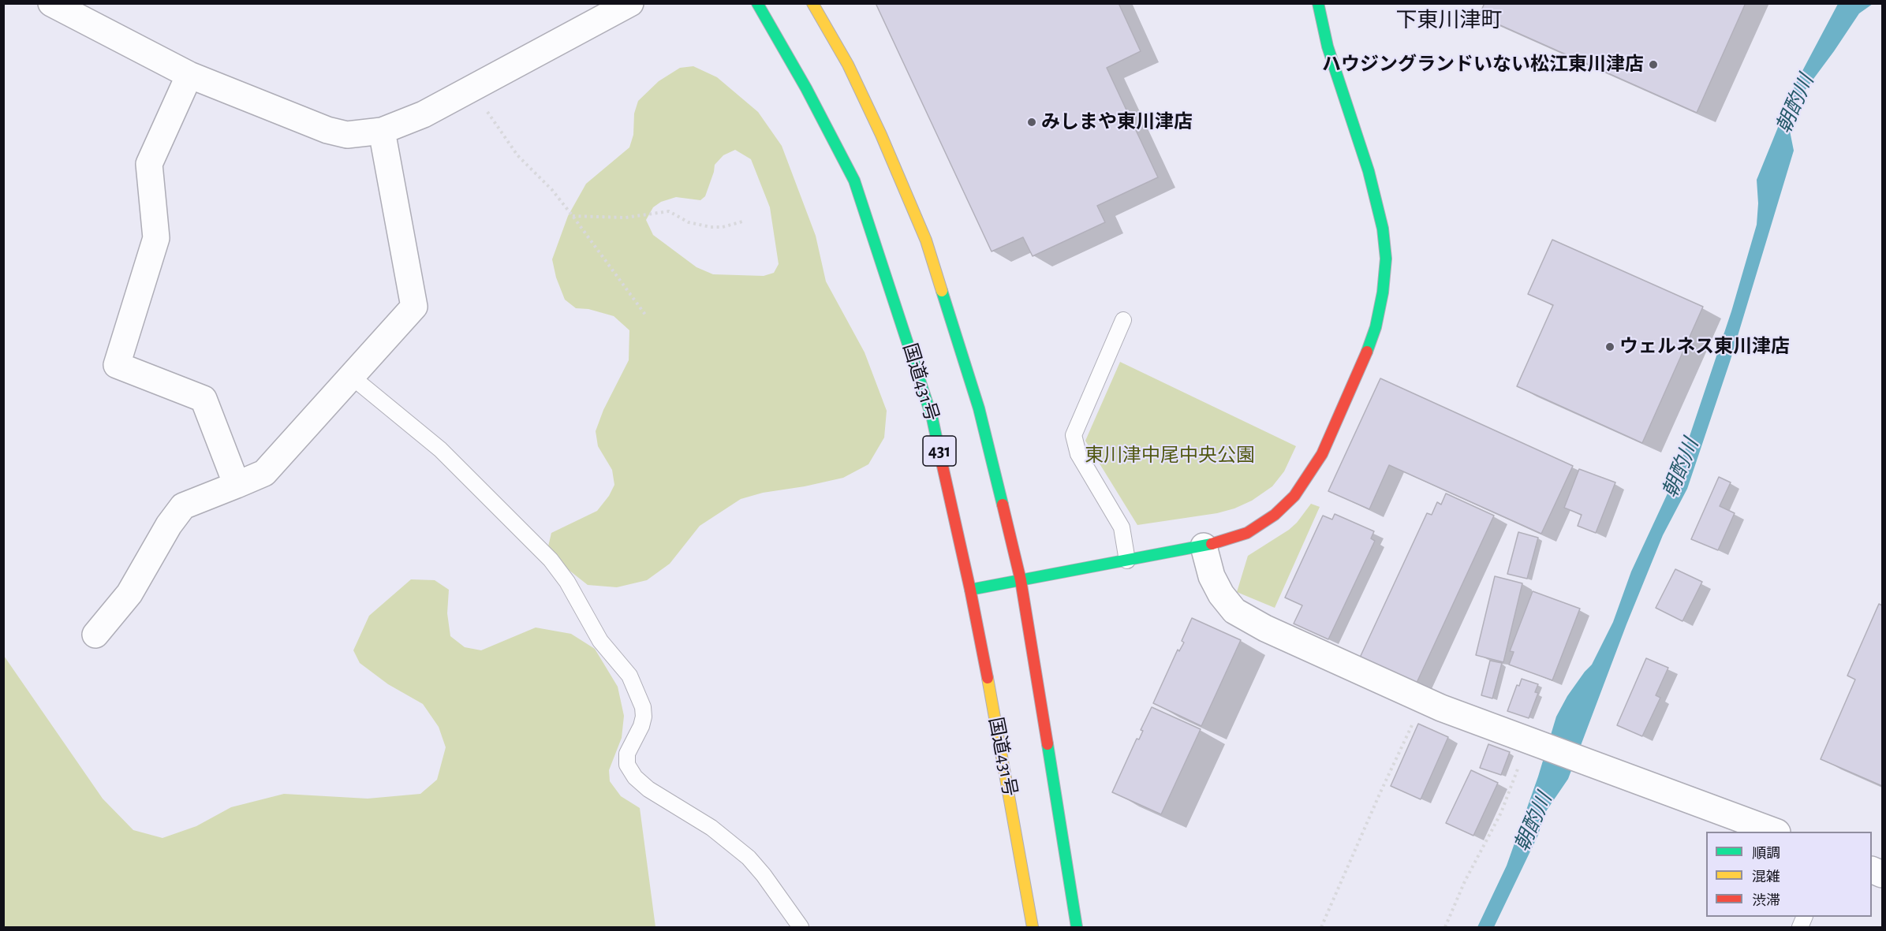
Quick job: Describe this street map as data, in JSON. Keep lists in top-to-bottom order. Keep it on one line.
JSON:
{"streets":{"main road":["国道431号","431"]},"districts":["下東川津町"],"water":["朝酌川"],"parks":["東川津中尾中央公園"],"places":["ハウジングランドいない松江東川津店","みしまや東川津店","ウェルネス東川津店"],"legend":["順調","混雑","渋滞"]}
